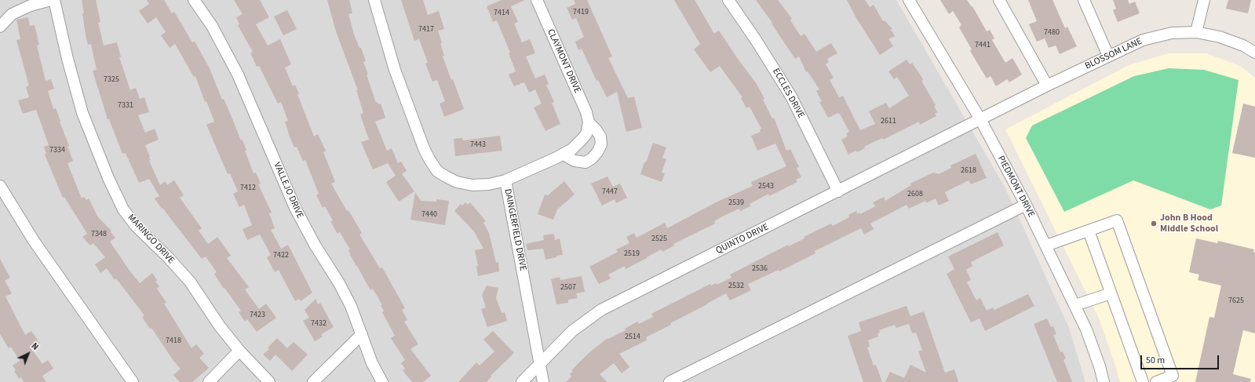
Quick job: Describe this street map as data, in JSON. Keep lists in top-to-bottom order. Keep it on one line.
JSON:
{"streets":{"street":["BLOSSOM LANE","CLAYMONT DRIVE","ECCLES DRIVE","PIEDMONT DRIVE","VALLEJO DRIVE","DAINGERFIELD DRIVE","MARINGO DRIVE","QUINTO DRIVE"]},"crossings":[["BLOSSOM LANE","PIEDMONT DRIVE"],["BLOSSOM LANE","QUINTO DRIVE"],["ECCLES DRIVE","QUINTO DRIVE"],["PIEDMONT DRIVE","QUINTO DRIVE"],["DAINGERFIELD DRIVE","QUINTO DRIVE"]],"places":["John B Hood Middle School"],"house_numbers":["7419","7414","7417","7480","7441","7325","7331","2611","7443","7334","2618","2543","7412","7447","2608","2539","7440","7348","2525","2519","7422","2536","2532","2507","7625","7423","7432","2514","7418"],"scale_bar":"50 m","north":"top right"}
